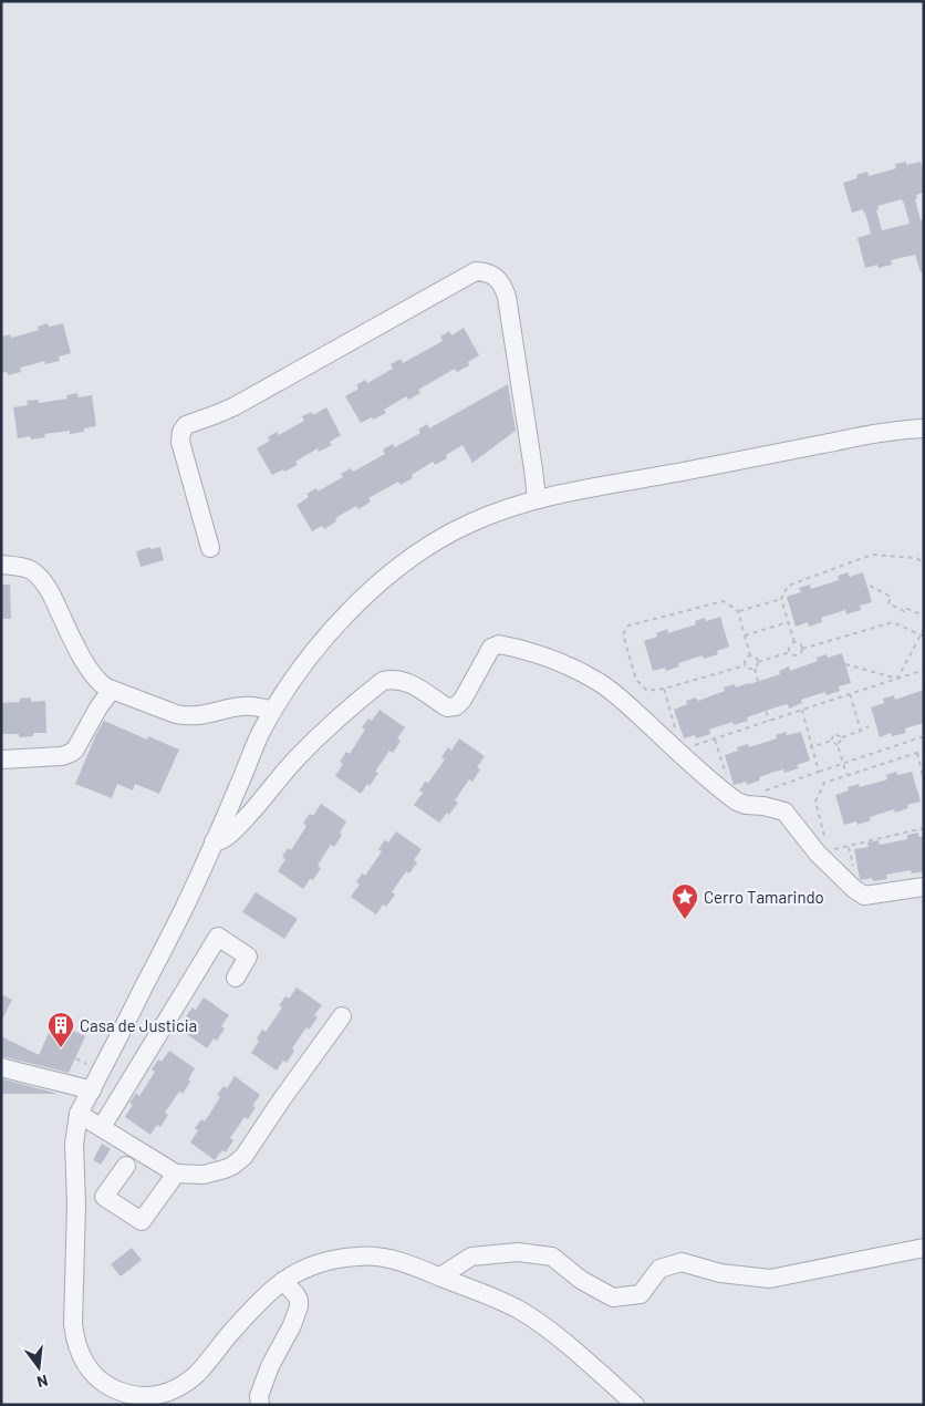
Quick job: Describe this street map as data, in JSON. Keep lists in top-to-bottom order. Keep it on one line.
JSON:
{"places":{"place":["Cerro Tamarindo"],"building":["Casa de Justicia"]},"north":"bottom"}
